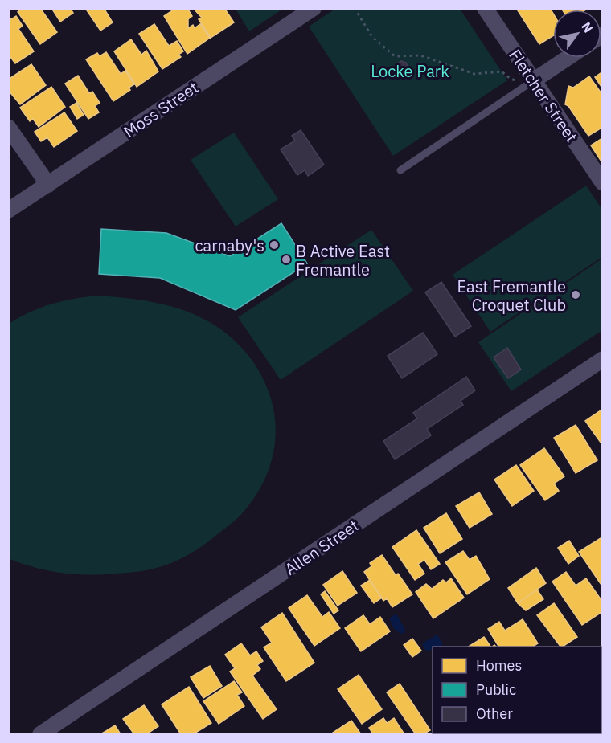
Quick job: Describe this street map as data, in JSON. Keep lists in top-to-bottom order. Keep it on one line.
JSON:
{"streets":{"street":["Fletcher Street","Moss Street","Allen Street"]},"parks":["Locke Park"],"places":["carnaby's","B Active East Fremantle","East Fremantle Croquet Club"],"legend":["Homes","Public","Other"],"north":"top right"}
